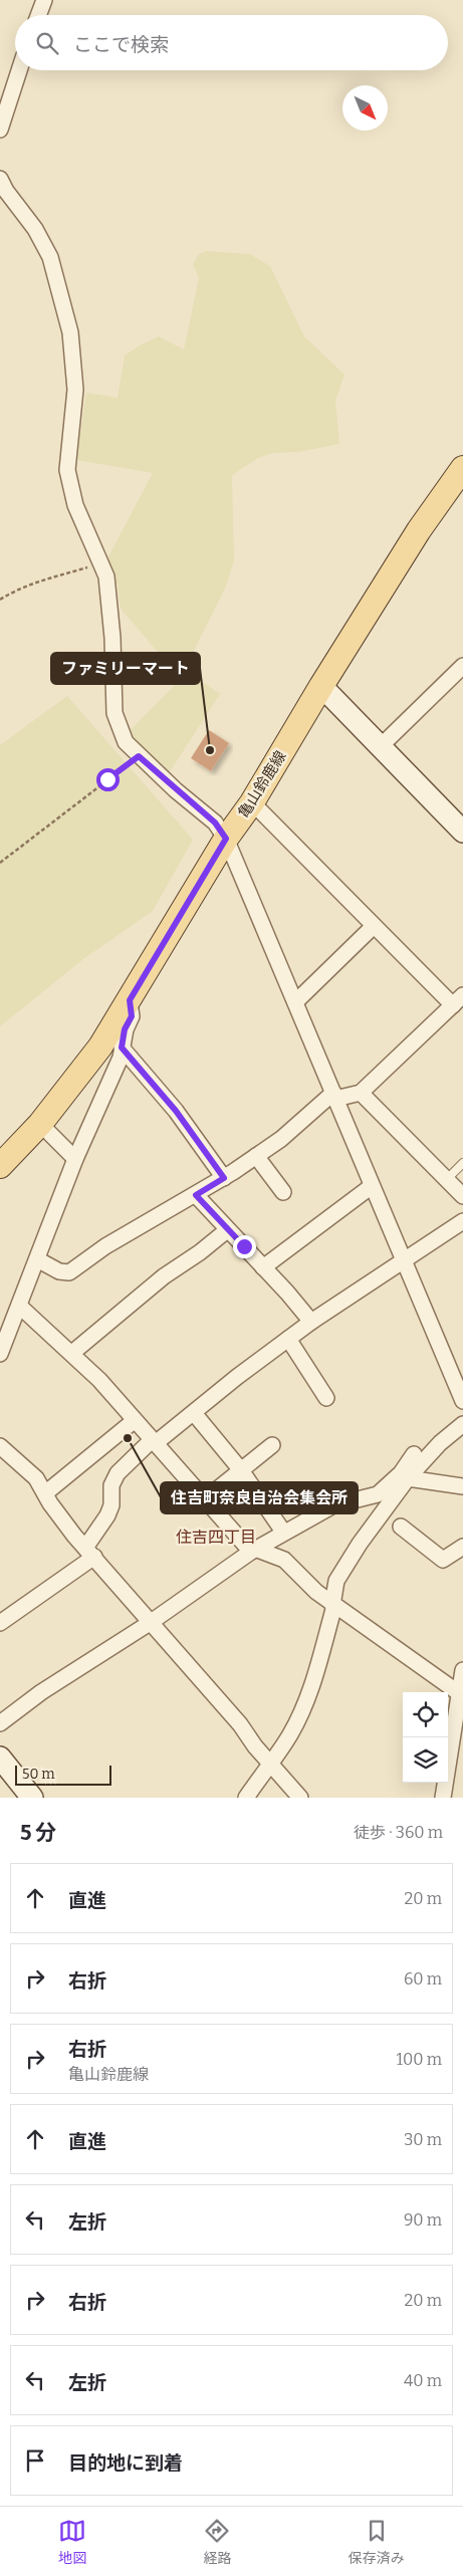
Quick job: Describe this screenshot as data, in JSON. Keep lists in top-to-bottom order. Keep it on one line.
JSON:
{"streets":{"main road":["亀山鈴鹿線"]},"districts":["住吉四丁目"],"places":["ファミリーマート","住吉町奈良自治会集会所"],"scale_bar":"50 m","north":"bottom right","page":{"search":"ここで検索","scale":"50 m","heading":["5 分","徒歩 · 360 m"],"list":[["直進","20 m"],["右折","60 m"],["右折","亀山鈴鹿線","100 m"],["直進","30 m"],["左折","90 m"],["右折","20 m"],["左折","40 m"],"目的地に到着"],"nav":["地図","経路","保存済み"]}}
